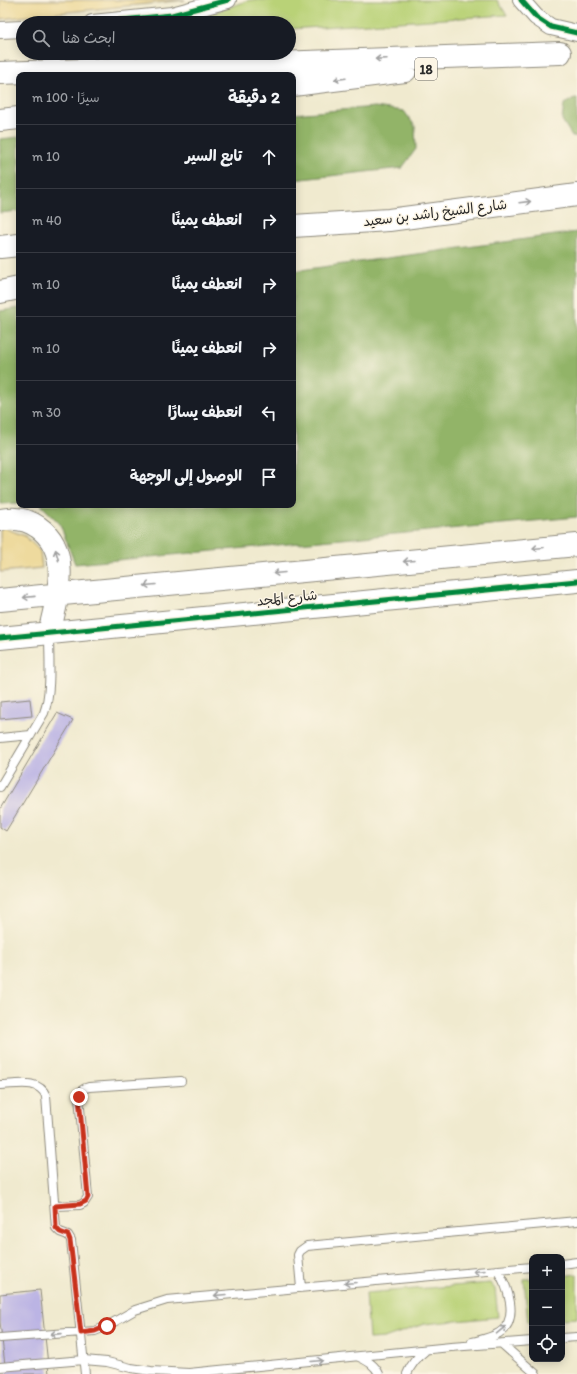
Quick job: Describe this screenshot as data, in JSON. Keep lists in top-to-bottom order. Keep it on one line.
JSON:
{"streets":{"main road":["18","شارع الشيخ راشد بن سعيد","شارع المَجد"]},"page":{"search":"ابحث هنا","heading":["2 دقيقة","سيرًا · 100 m"],"list":[["تابع السير","10 m"],["انعطف يمينًا","40 m"],["انعطف يمينًا","10 m"],["انعطف يمينًا","10 m"],["انعطف يسارًا","30 m"],"الوصول إلى الوجهة"],"map_buttons":["+","−"]}}
